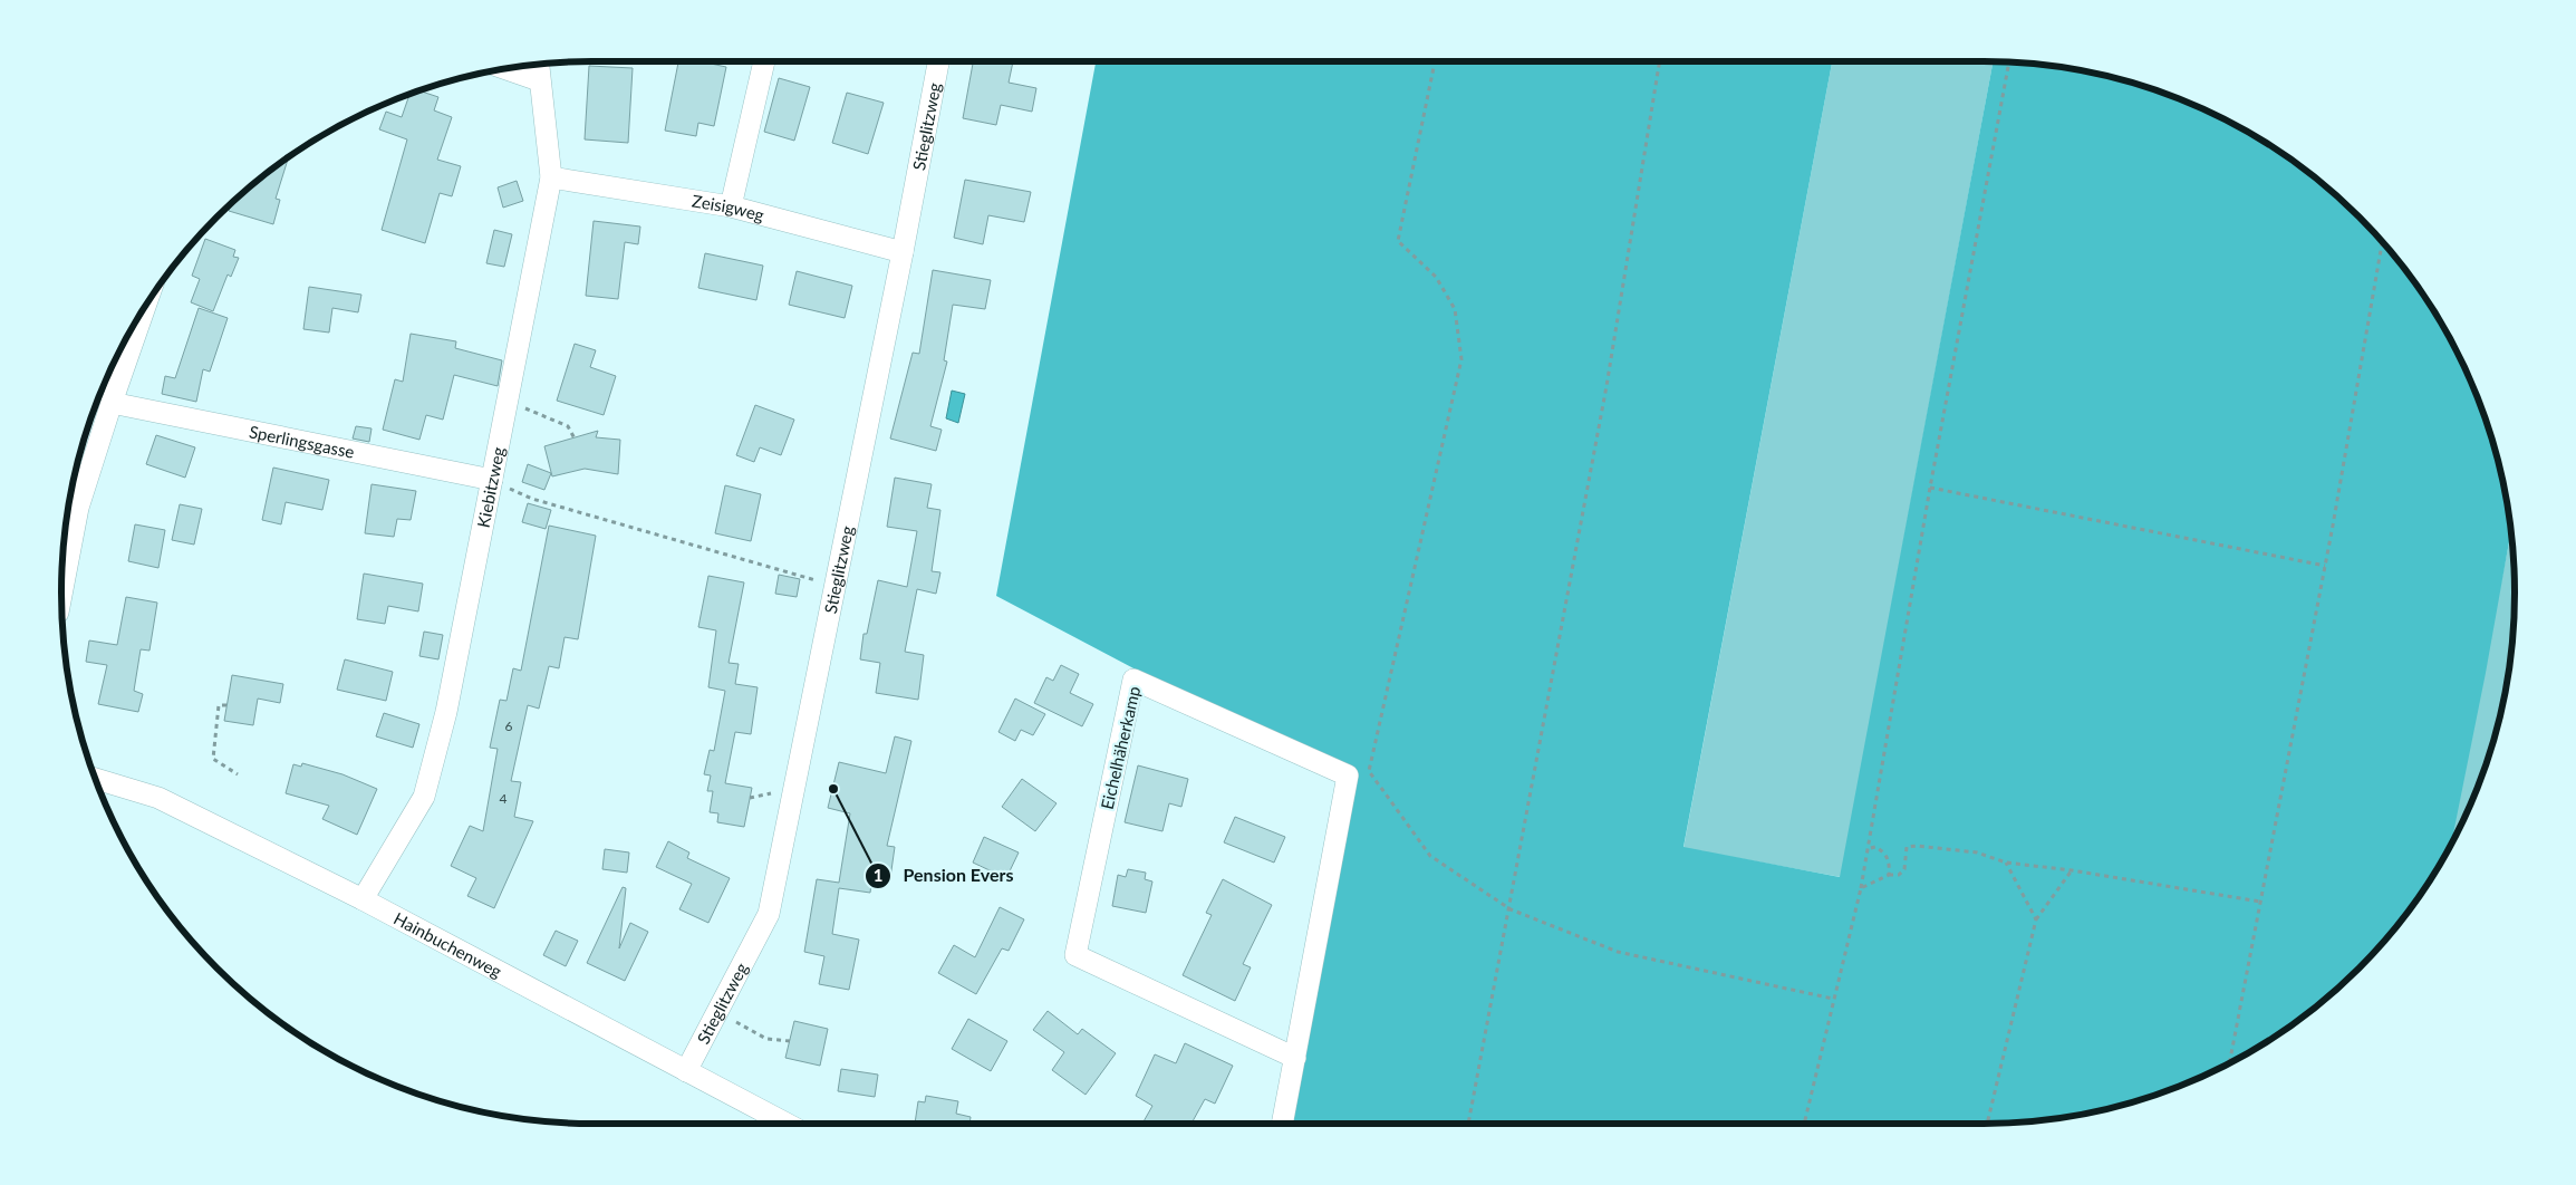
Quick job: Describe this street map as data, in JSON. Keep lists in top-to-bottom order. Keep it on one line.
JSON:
{"streets":{"street":["Stieglitzweg","Zeisigweg","Sperlingsgasse","Kiebitzweg","Eichelhäherkamp","Hainbuchenweg"]},"crossings":[["Stieglitzweg","Zeisigweg"],["Stieglitzweg","Hainbuchenweg"],["Zeisigweg","Kiebitzweg"],["Sperlingsgasse","Kiebitzweg"],["Kiebitzweg","Hainbuchenweg"]],"places":["Pension Evers"],"house_numbers":["6","4"]}
